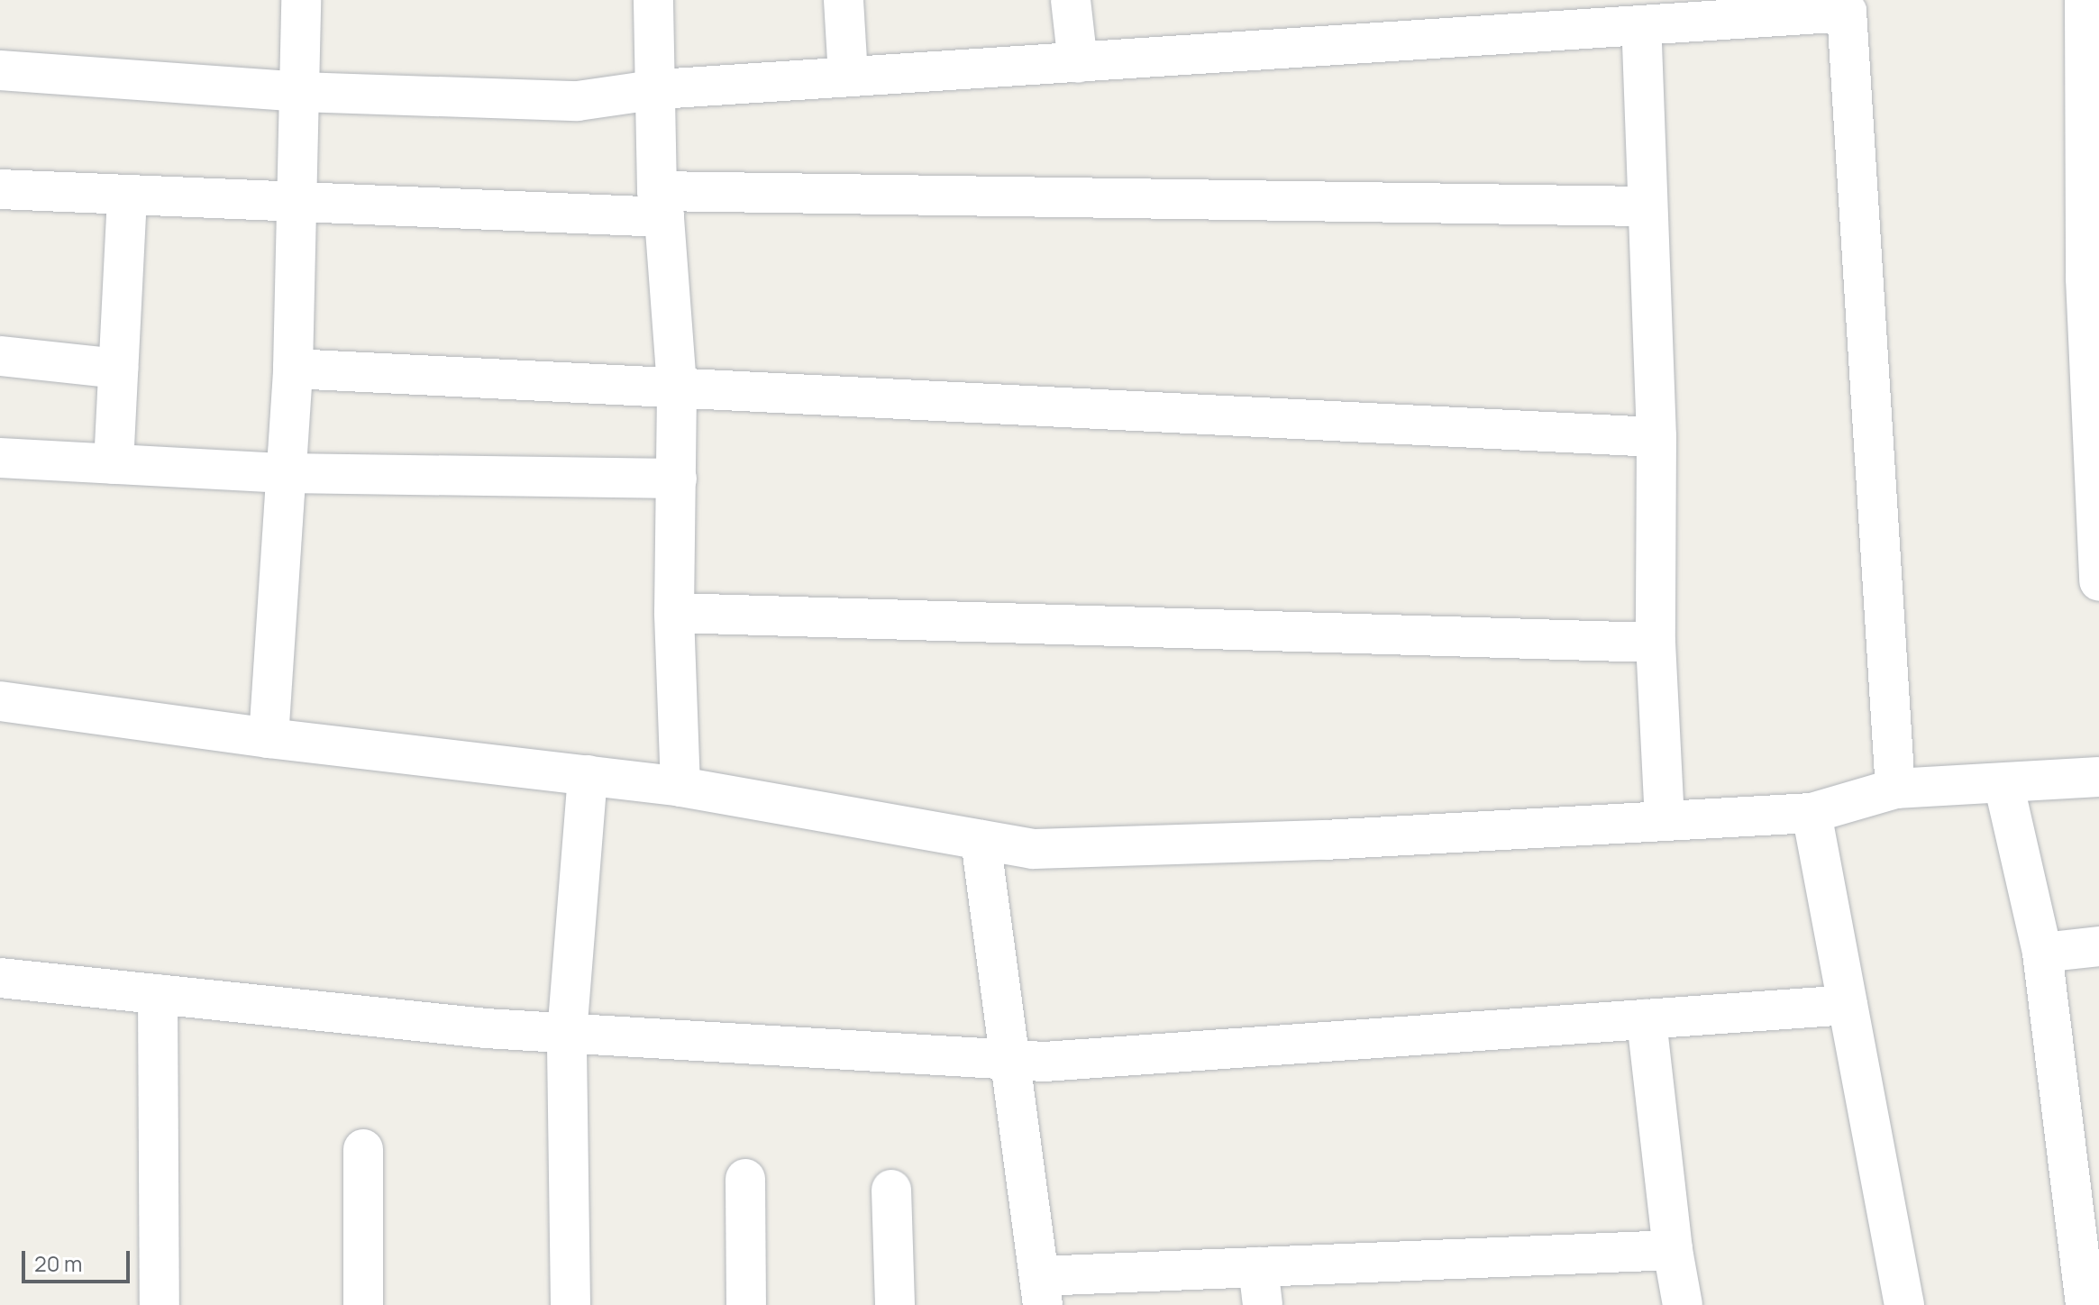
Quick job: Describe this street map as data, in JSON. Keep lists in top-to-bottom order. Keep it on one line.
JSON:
{"scale_bar":"20 m"}
